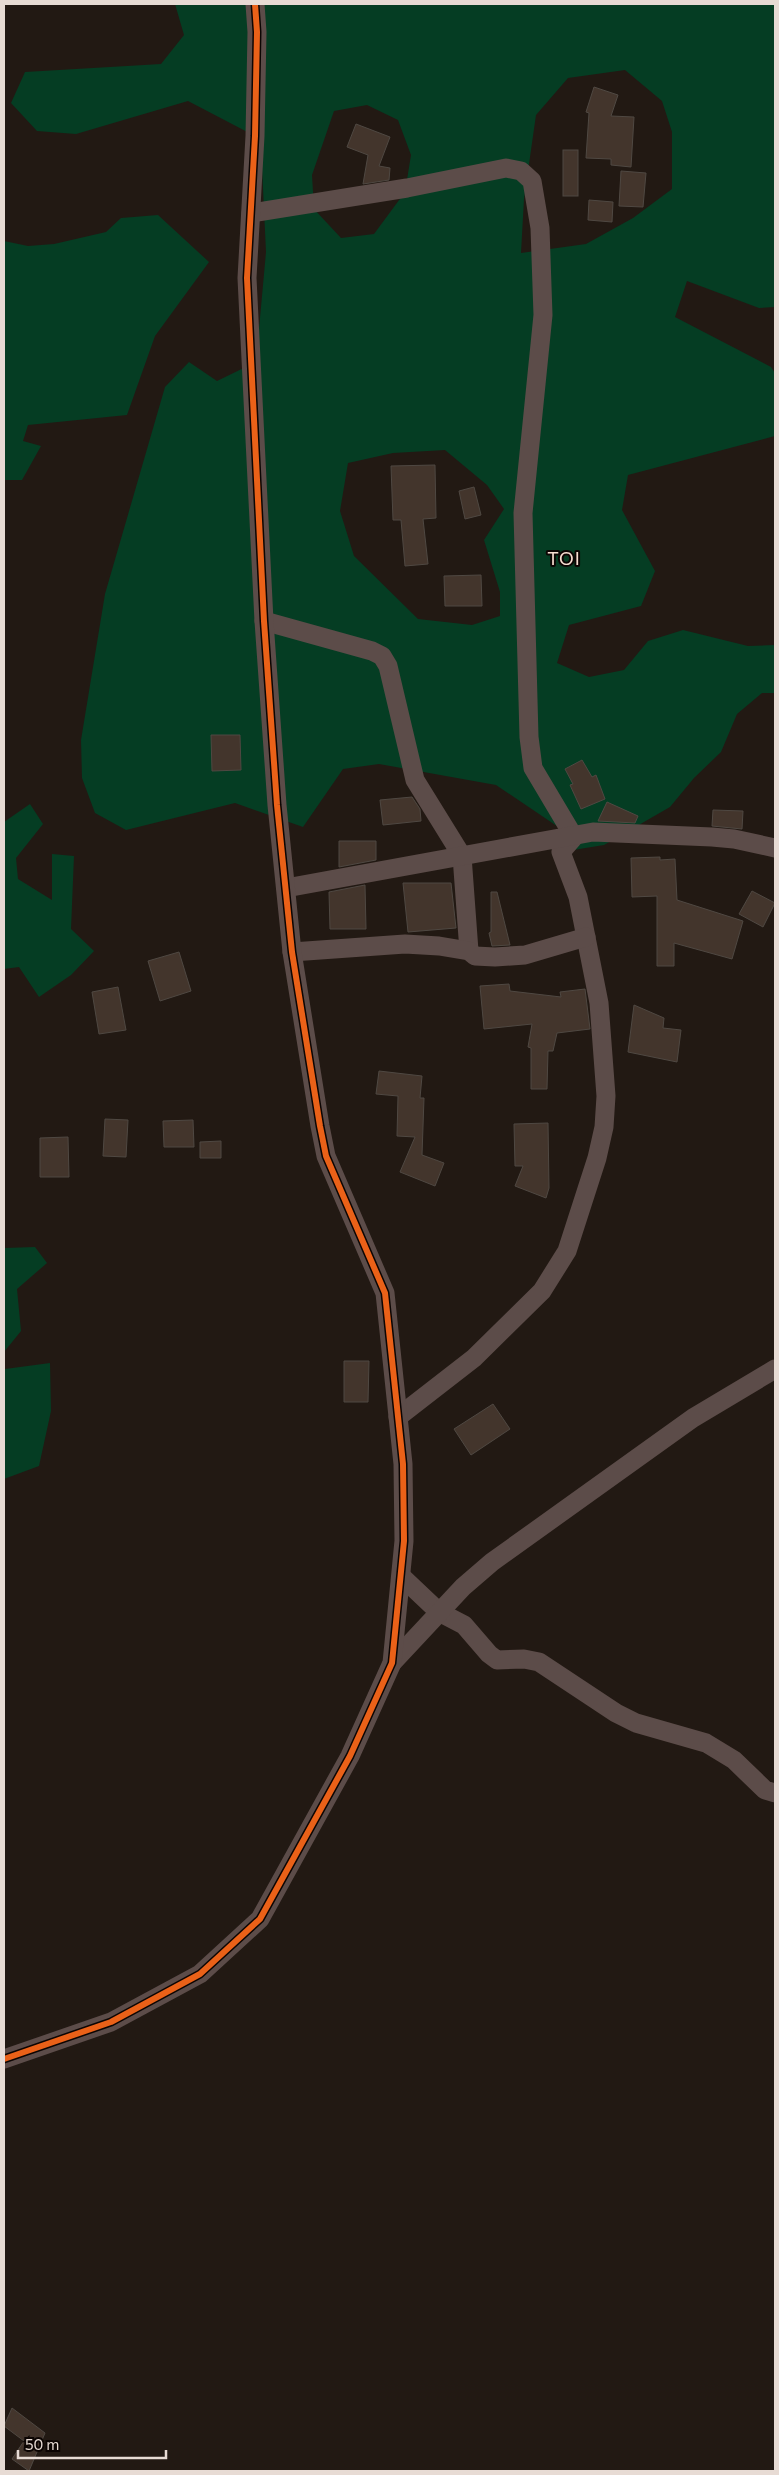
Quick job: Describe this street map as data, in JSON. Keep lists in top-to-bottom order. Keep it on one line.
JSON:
{"districts":["TOI"],"scale_bar":"50 m"}
